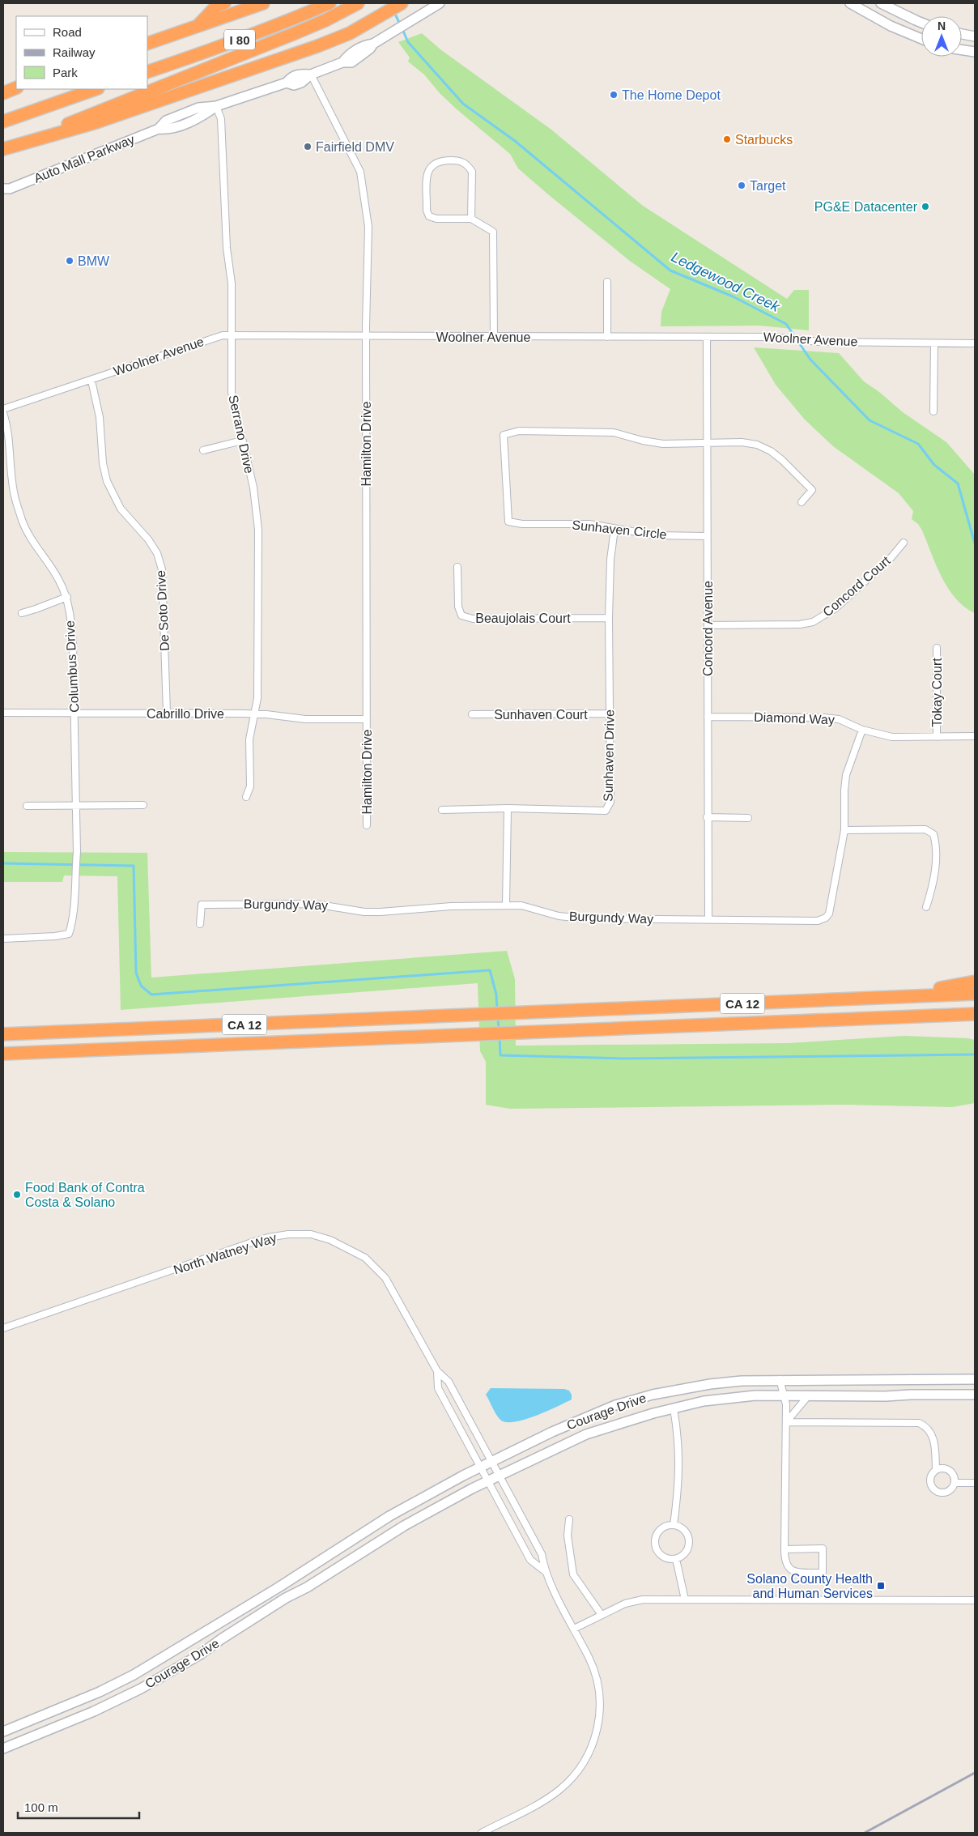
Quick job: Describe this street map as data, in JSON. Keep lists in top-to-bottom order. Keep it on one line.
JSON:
{"streets":{"highway":["I 80","CA 12"],"street":["Auto Mall Parkway","Woolner Avenue","Serrano Drive","Hamilton Drive","Sunhaven Circle","Concord Court","De Soto Drive","Beaujolais Court","Concord Avenue","Columbus Drive","Tokay Court","Cabrillo Drive","Sunhaven Court","Diamond Way","Sunhaven Drive","Burgundy Way","North Watney Way","Courage Drive"]},"crossings":[["Auto Mall Parkway","Serrano Drive"],["Auto Mall Parkway","Hamilton Drive"],["Woolner Avenue","Serrano Drive"],["Woolner Avenue","Hamilton Drive"],["Woolner Avenue","De Soto Drive"],["Woolner Avenue","Concord Avenue"],["Serrano Drive","Cabrillo Drive"],["Hamilton Drive","Cabrillo Drive"],["Sunhaven Circle","Concord Avenue"],["Sunhaven Circle","Sunhaven Drive"],["Concord Court","Concord Avenue"],["De Soto Drive","Cabrillo Drive"],["Beaujolais Court","Sunhaven Drive"],["Concord Avenue","Diamond Way"],["Concord Avenue","Burgundy Way"],["Columbus Drive","Cabrillo Drive"],["Tokay Court","Diamond Way"],["Sunhaven Court","Sunhaven Drive"],["Diamond Way","Burgundy Way"],["North Watney Way","Courage Drive"]],"water":["Ledgewood Creek"],"places":{"other":["The Home Depot","Starbucks","Fairfield DMV","Target","PG&E Datacenter","BMW","Food Bank of Contra Costa & Solano"],"transit":["Solano County Health and Human Services"]},"legend":["Road","Railway","Park"],"scale_bar":"100 m","north":"top"}
